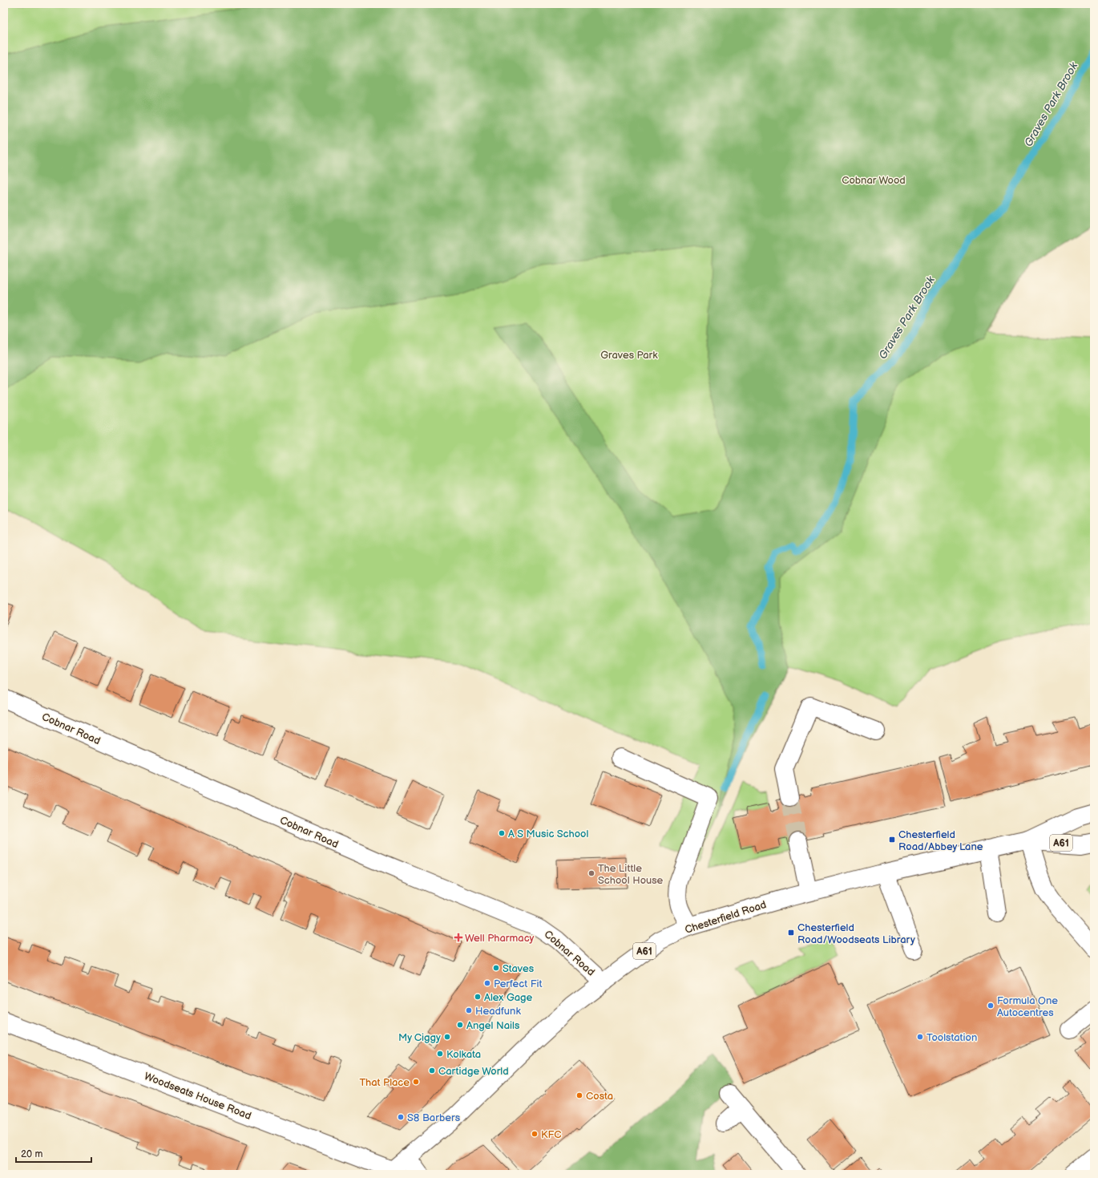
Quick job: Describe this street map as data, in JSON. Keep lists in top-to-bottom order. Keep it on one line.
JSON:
{"streets":{"main road":["Cobnar Road","A61","Chesterfield Road","Woodseats House Road"]},"crossings":[["Cobnar Road","Chesterfield Road"],["Chesterfield Road","Woodseats House Road"]],"water":["Graves Park Brook"],"parks":["Cobnar Wood","Graves Park"],"places":{"other":["A S Music School","The Little School House","Staves","Perfect Fit","Alex Gage","Formula One Autocentres","Headfunk","Angel Nails","My Ciggy","Toolstation","Kolkata","Cartidge World","That Place","Costa","S8 Barbers","KFC"],"transit":["Chesterfield Road/Abbey Lane","Chesterfield Road/Woodseats Library"],"health":["Well Pharmacy"]},"scale_bar":"20 m"}
